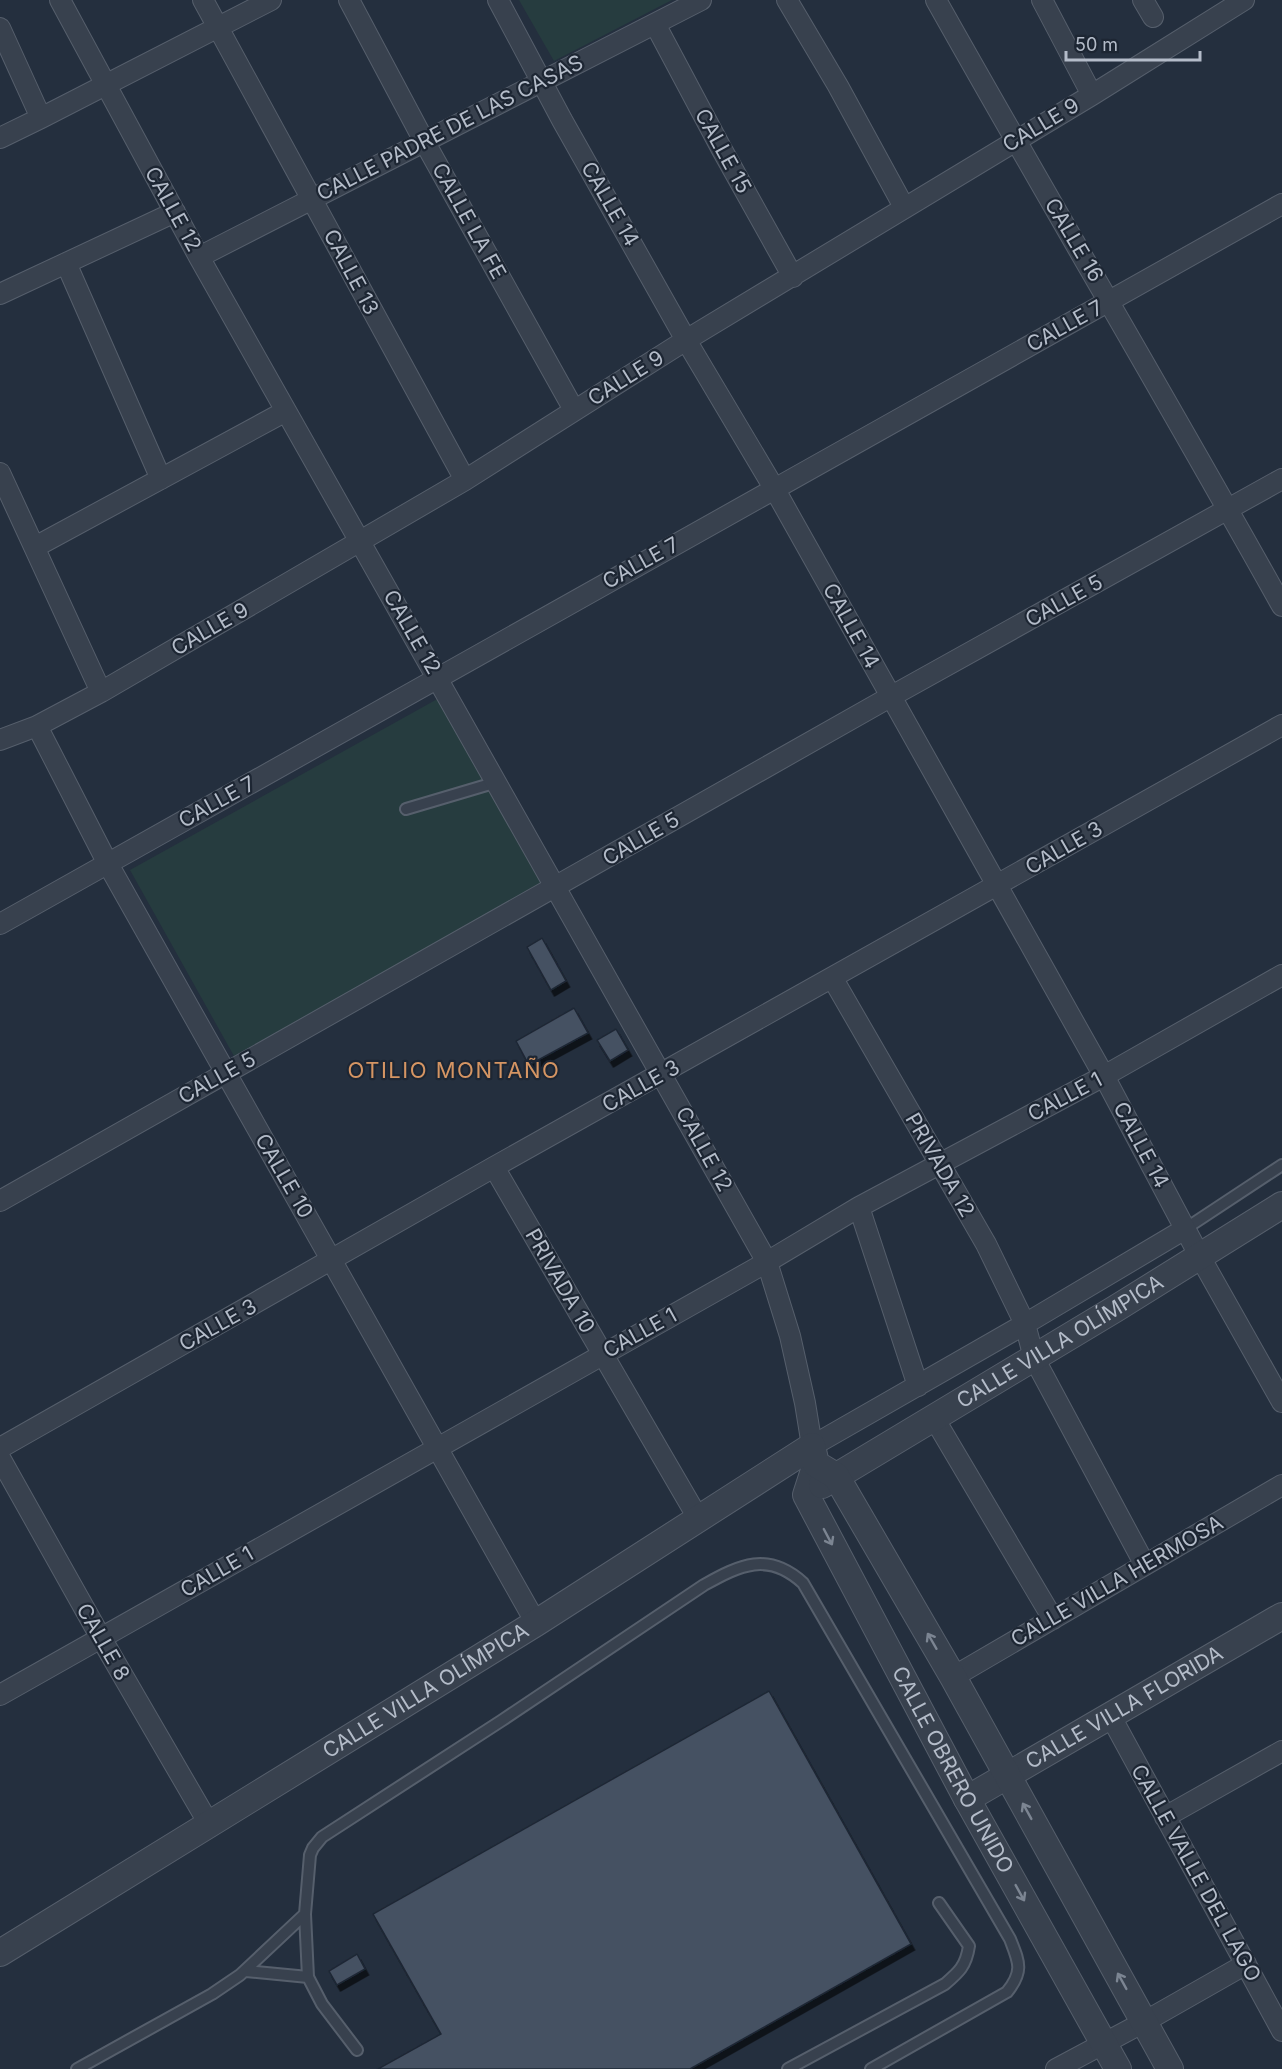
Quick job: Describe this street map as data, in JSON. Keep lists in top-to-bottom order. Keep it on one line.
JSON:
{"streets":{"street":["CALLE 9","CALLE PADRE DE LAS CASAS","CALLE 15","CALLE 14","CALLE 12","CALLE LA FE","CALLE 16","CALLE 13","CALLE 7","CALLE 5","CALLE 3","CALLE 1","PRIVADA 12","CALLE 10","PRIVADA 10","CALLE VILLA OLÍMPICA","CALLE VILLA HERMOSA","CALLE 8","CALLE VILLA FLORIDA","CALLE OBRERO UNIDO","CALLE VALLE DEL LAGO"]},"crossings":[["CALLE 9","CALLE 15"],["CALLE 9","CALLE 14"],["CALLE 9","CALLE 12"],["CALLE 9","CALLE LA FE"],["CALLE 9","CALLE 16"],["CALLE 9","CALLE 13"],["CALLE 9","CALLE 10"],["CALLE PADRE DE LAS CASAS","CALLE 15"],["CALLE PADRE DE LAS CASAS","CALLE 14"],["CALLE PADRE DE LAS CASAS","CALLE 12"],["CALLE PADRE DE LAS CASAS","CALLE LA FE"],["CALLE PADRE DE LAS CASAS","CALLE 13"],["CALLE 14","CALLE 7"],["CALLE 14","CALLE 5"],["CALLE 14","CALLE 3"],["CALLE 14","CALLE 1"],["CALLE 14","CALLE VILLA OLÍMPICA"],["CALLE 12","CALLE 7"],["CALLE 12","CALLE 5"],["CALLE 12","CALLE 3"],["CALLE 12","CALLE 1"],["CALLE 12","CALLE OBRERO UNIDO"],["CALLE 16","CALLE 7"],["CALLE 16","CALLE 5"],["CALLE 7","CALLE 10"],["CALLE 5","CALLE 10"],["CALLE 3","PRIVADA 12"],["CALLE 3","CALLE 10"],["CALLE 3","PRIVADA 10"],["CALLE 1","PRIVADA 12"],["CALLE 1","CALLE 10"],["CALLE 1","PRIVADA 10"],["CALLE 1","CALLE 8"],["CALLE 1","CALLE OBRERO UNIDO"],["PRIVADA 12","CALLE VILLA OLÍMPICA"],["PRIVADA 12","CALLE VILLA HERMOSA"],["CALLE 10","CALLE VILLA OLÍMPICA"],["PRIVADA 10","CALLE VILLA OLÍMPICA"],["CALLE VILLA OLÍMPICA","CALLE 8"],["CALLE VILLA OLÍMPICA","CALLE OBRERO UNIDO"],["CALLE VILLA HERMOSA","CALLE OBRERO UNIDO"],["CALLE VILLA FLORIDA","CALLE OBRERO UNIDO"],["CALLE VILLA FLORIDA","CALLE VALLE DEL LAGO"]],"districts":["OTILIO MONTAÑO"],"scale_bar":"50 m"}
